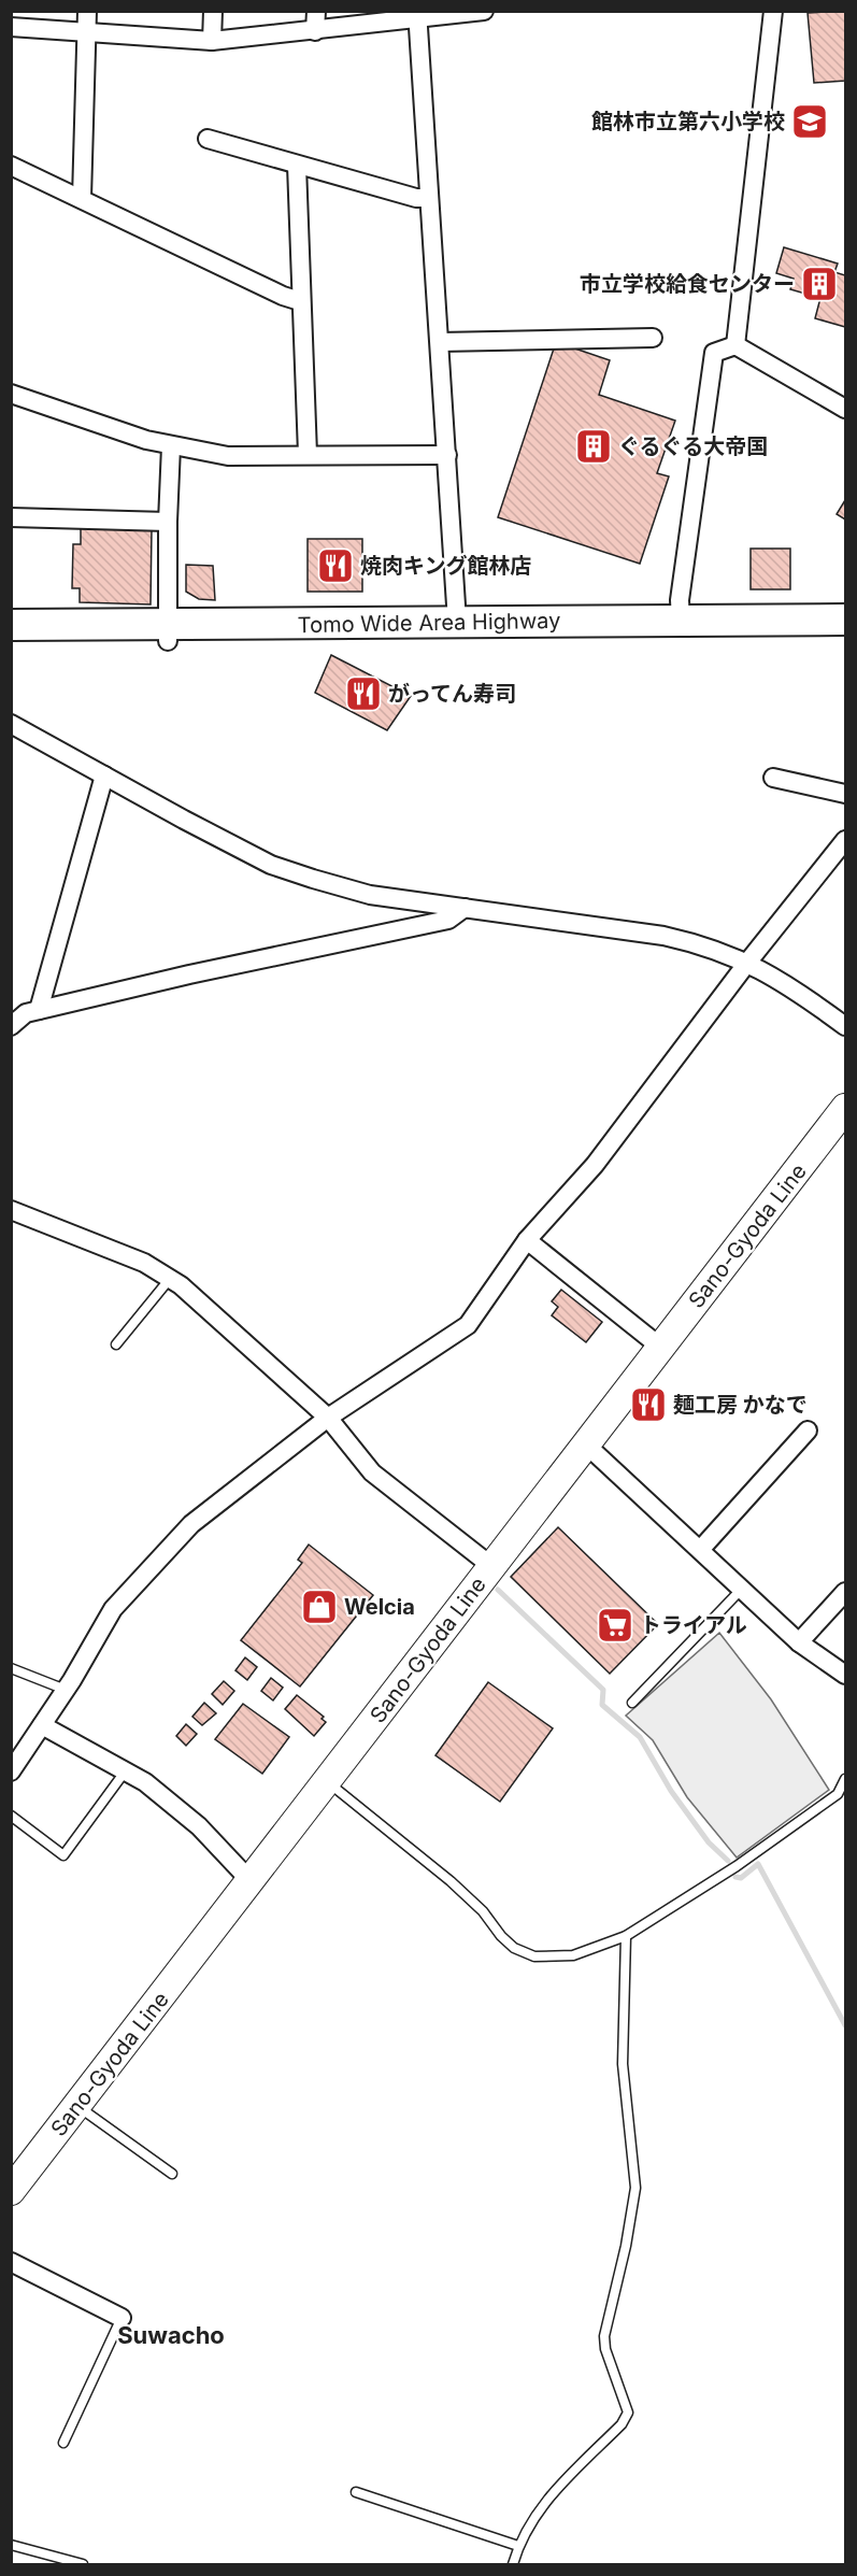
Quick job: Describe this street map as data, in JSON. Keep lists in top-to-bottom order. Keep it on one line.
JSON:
{"streets":{"highway":["Tomo Wide Area Highway"],"main road":["Sano-Gyoda Line"]},"districts":["Suwacho"],"places":{"school or university":["館林市立第六小学校"],"building":["市立学校給食センター","ぐるぐる大帝国"],"restaurant":["焼肉キング館林店","がってん寿司","麺工房 かなで"],"shop":["Welcia"],"supermarket":["トライアル"]}}
